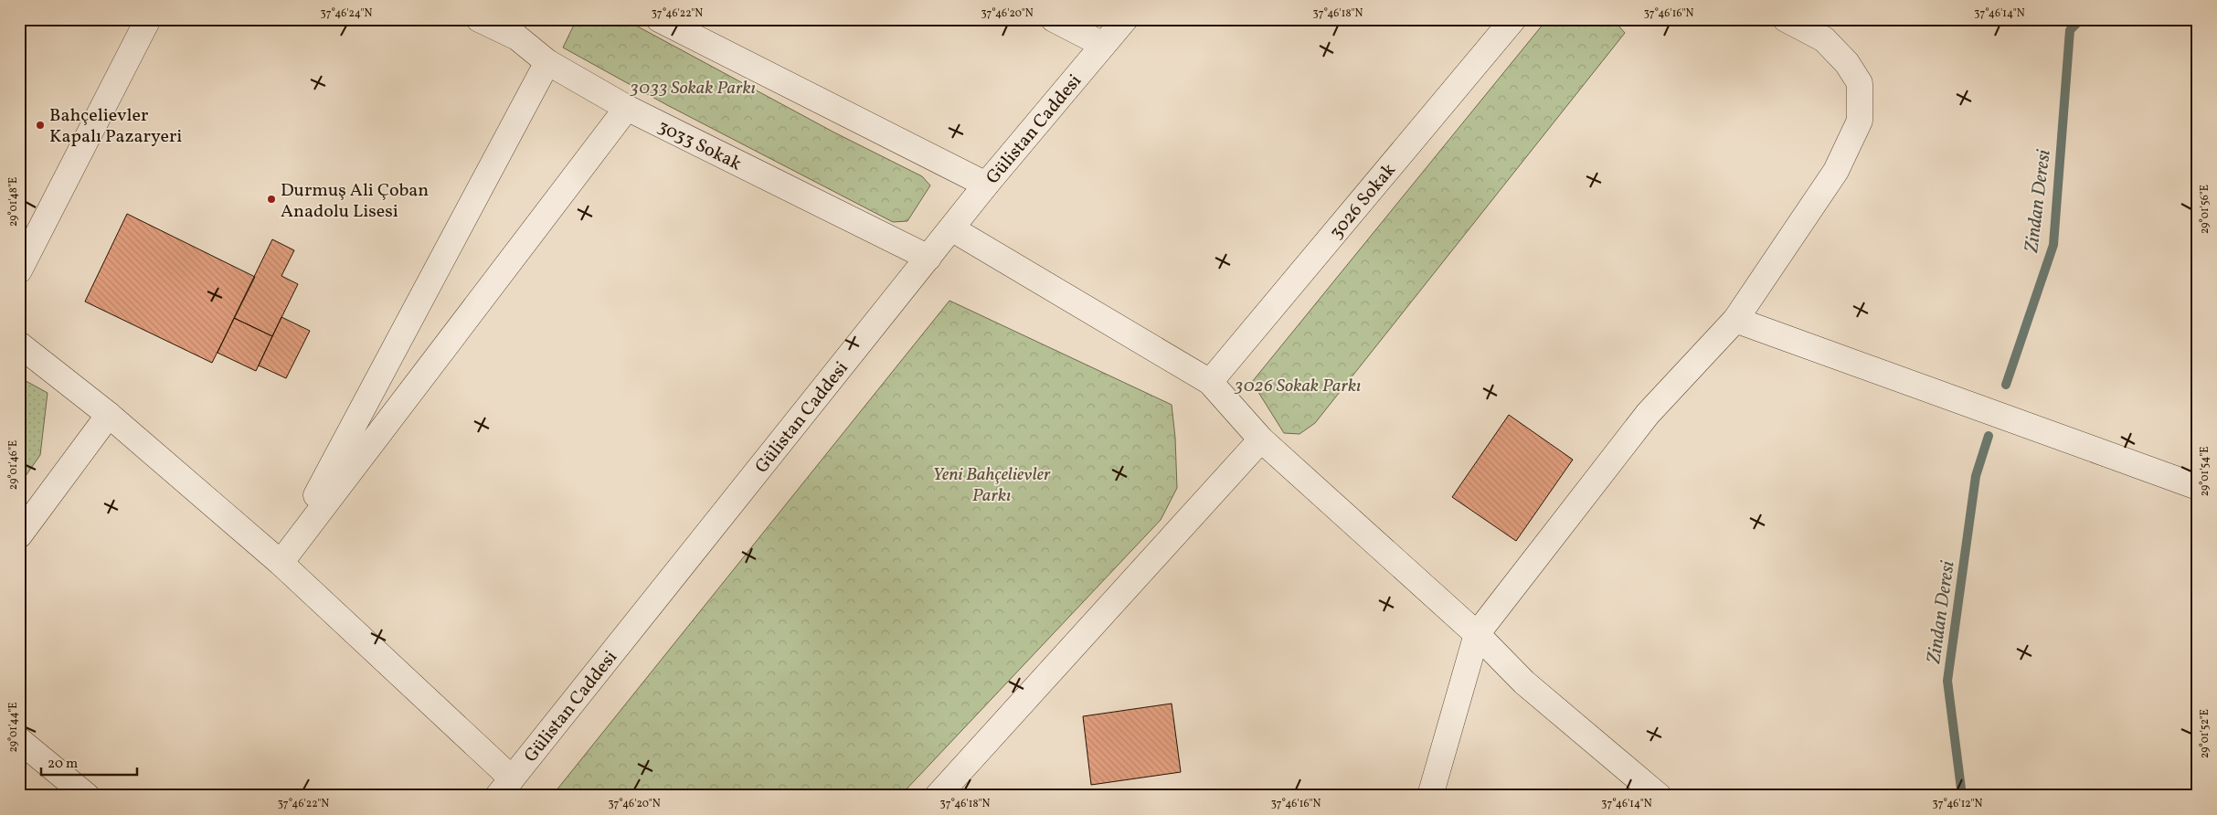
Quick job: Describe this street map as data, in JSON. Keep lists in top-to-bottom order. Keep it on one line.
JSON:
{"streets":{"street":["Gülistan Caddesi","3033 Sokak","3026 Sokak"]},"crossings":[["Gülistan Caddesi","3033 Sokak"]],"water":["Zindan Deresi"],"parks":["3033 Sokak Parkı","3026 Sokak Parkı","Yeni Bahçelievler Parkı"],"places":["Bahçelievler Kapalı Pazaryeri","Durmuş Ali Çoban Anadolu Lisesi"],"scale_bar":"20 m","coordinates":["37°46'24\"N","37°46'22\"N","37°46'20\"N","37°46'18\"N","37°46'16\"N","37°46'14\"N","29°01'48\"E","29°01'56\"E","29°01'46\"E","29°01'54\"E","29°01'44\"E","29°01'52\"E","37°46'12\"N"]}
